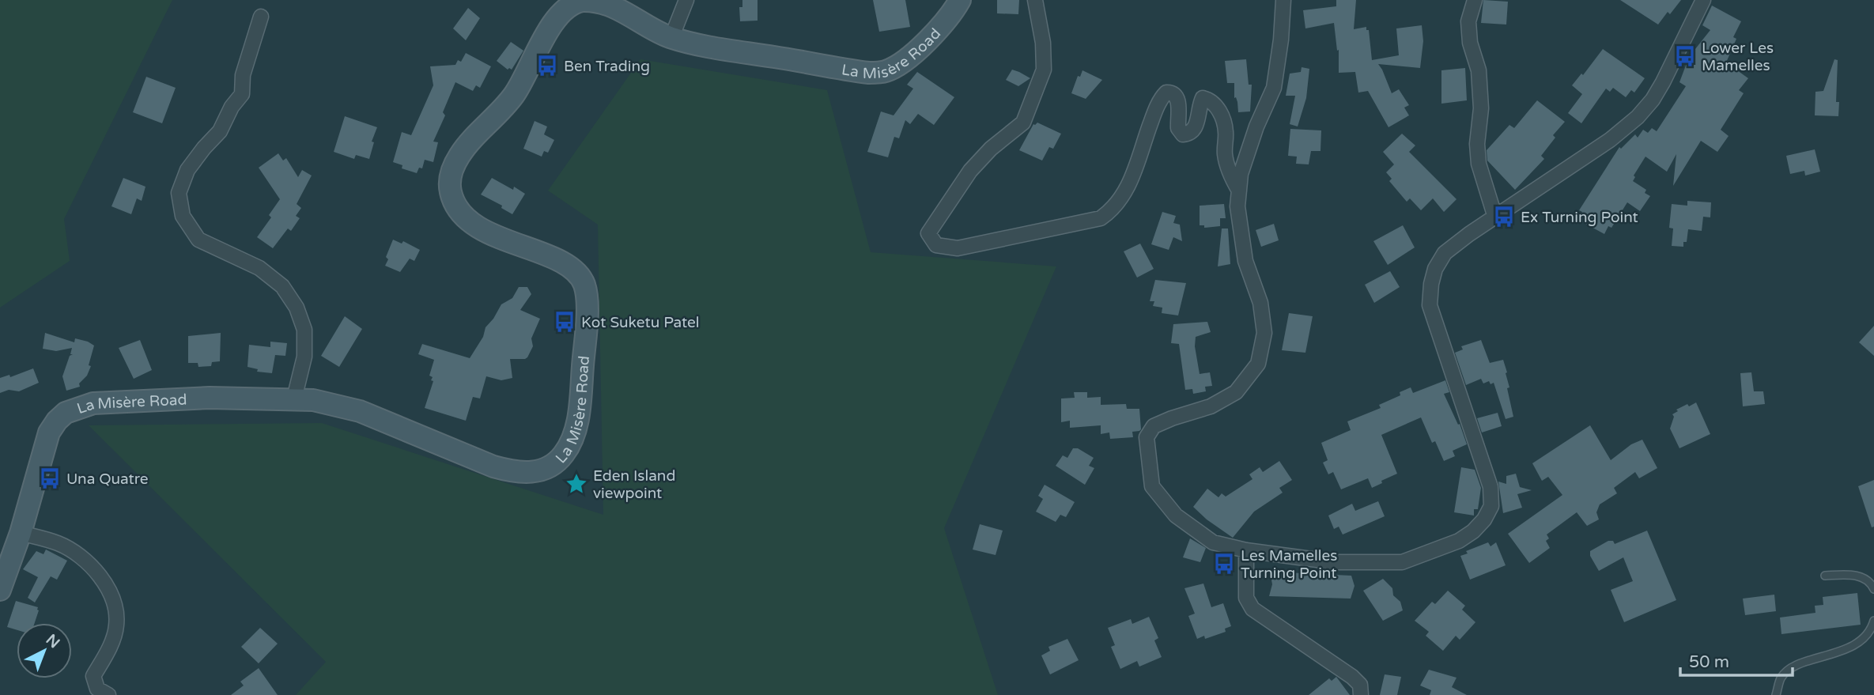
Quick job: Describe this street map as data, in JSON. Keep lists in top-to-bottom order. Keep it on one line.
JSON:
{"streets":{"main road":["La Misère Road"]},"places":{"bus stop":["Lower Les Mamelles","Ben Trading","Ex Turning Point","Kot Suketu Patel","Una Quatre","Les Mamelles Turning Point"],"place":["Eden Island viewpoint"]},"scale_bar":"50 m","north":"top right"}
